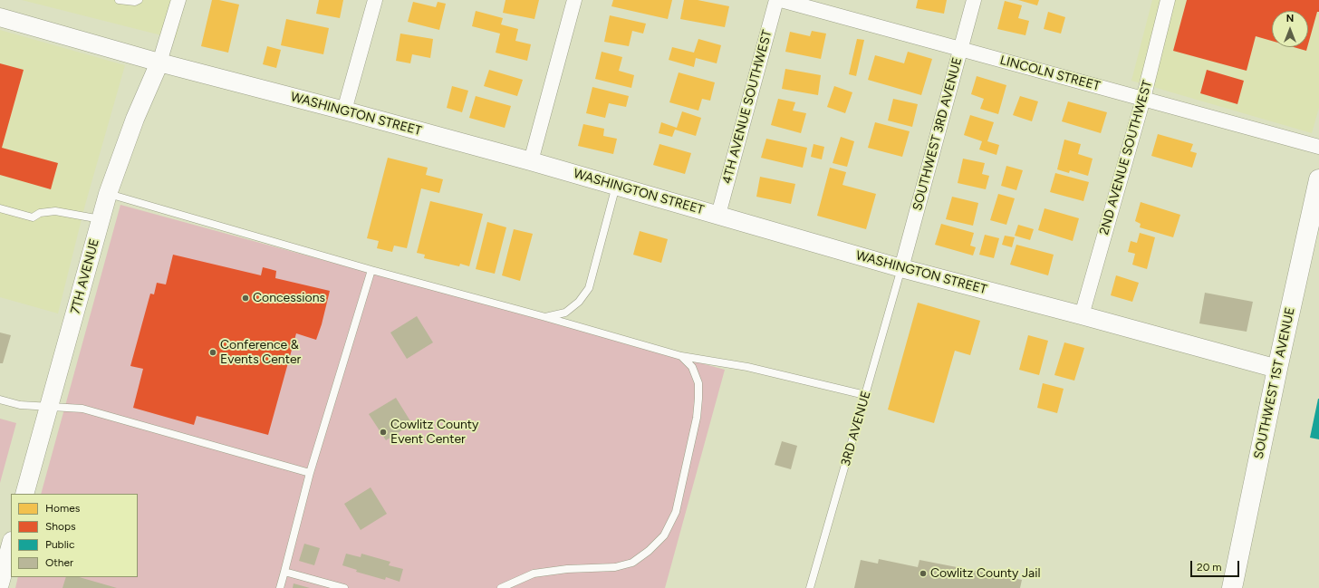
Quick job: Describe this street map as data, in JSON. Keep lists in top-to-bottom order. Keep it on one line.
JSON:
{"streets":{"main road":["SOUTHWEST 1ST AVENUE"],"street":["LINCOLN STREET","4TH AVENUE SOUTHWEST","WASHINGTON STREET","SOUTHWEST 3RD AVENUE","2ND AVENUE SOUTHWEST","7TH AVENUE"],"lane":["3RD AVENUE"]},"crossings":[["LINCOLN STREET","SOUTHWEST 3RD AVENUE"],["LINCOLN STREET","2ND AVENUE SOUTHWEST"],["4TH AVENUE SOUTHWEST","WASHINGTON STREET"],["WASHINGTON STREET","SOUTHWEST 3RD AVENUE"],["WASHINGTON STREET","2ND AVENUE SOUTHWEST"],["WASHINGTON STREET","7TH AVENUE"],["WASHINGTON STREET","SOUTHWEST 1ST AVENUE"],["WASHINGTON STREET","3RD AVENUE"],["SOUTHWEST 3RD AVENUE","3RD AVENUE"]],"places":["Concessions","Conference & Events Center","Cowlitz County Event Center","Cowlitz County Jail"],"legend":["Homes","Shops","Public","Other"],"scale_bar":"20 m","north":"top"}
